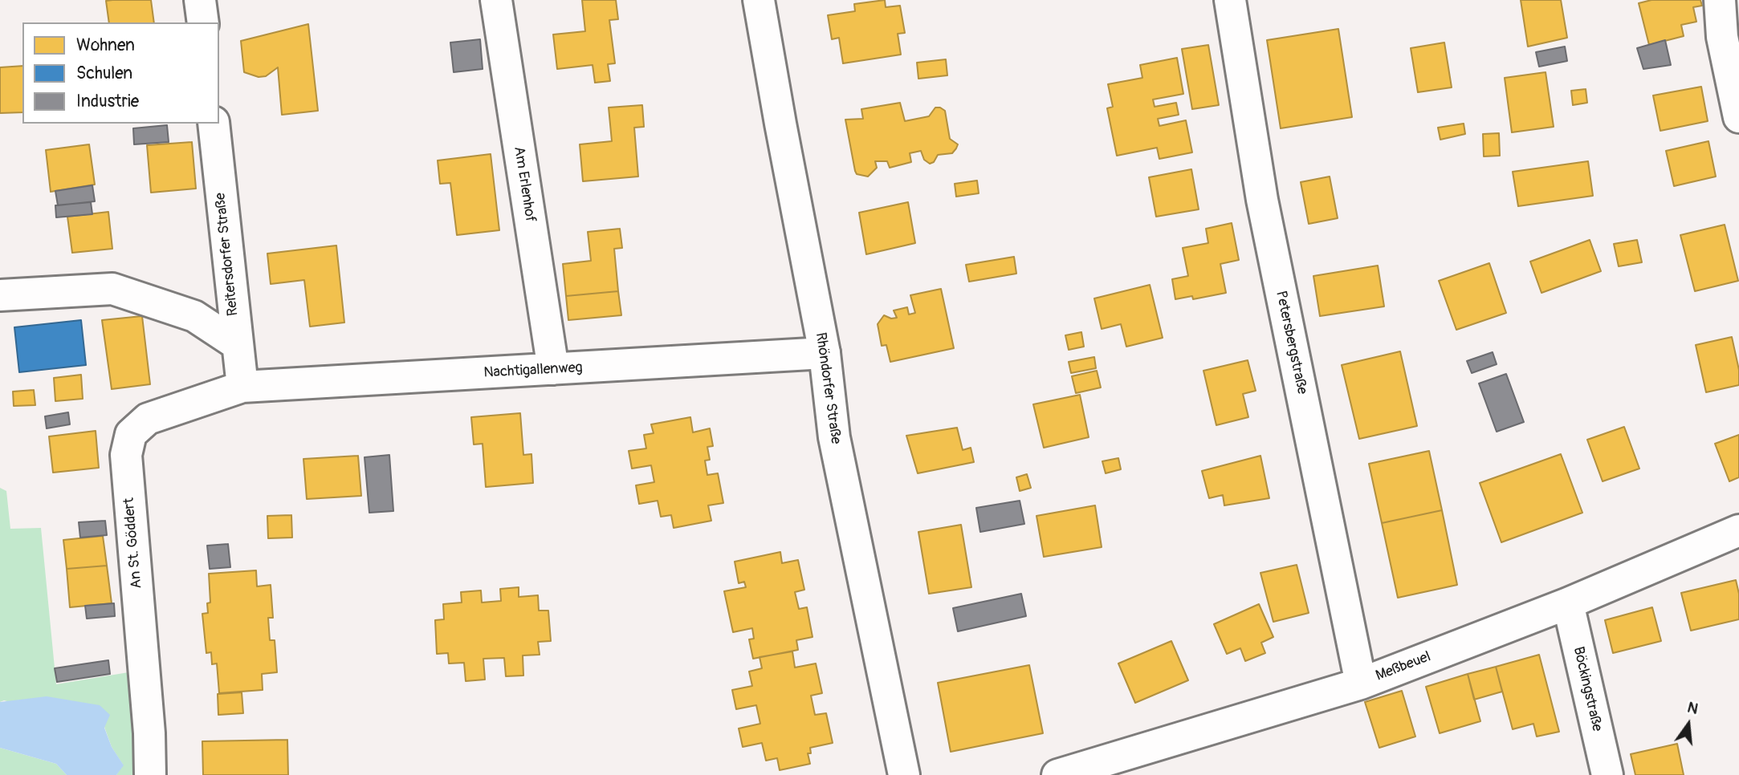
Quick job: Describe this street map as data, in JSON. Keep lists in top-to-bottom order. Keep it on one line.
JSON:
{"streets":{"street":["Am Erlenhof","Reitersdorfer Straße","Petersbergstraße","Nachtigallenweg","Rhöndorfer Straße","An St. Göddert","Meßbeuel","Böckingstraße"]},"crossings":[["Am Erlenhof","Nachtigallenweg"],["Reitersdorfer Straße","Nachtigallenweg"],["Reitersdorfer Straße","An St. Göddert"],["Petersbergstraße","Meßbeuel"],["Nachtigallenweg","Rhöndorfer Straße"],["Nachtigallenweg","An St. Göddert"],["Meßbeuel","Böckingstraße"]],"legend":["Wohnen","Schulen","Industrie"],"north":"top"}
